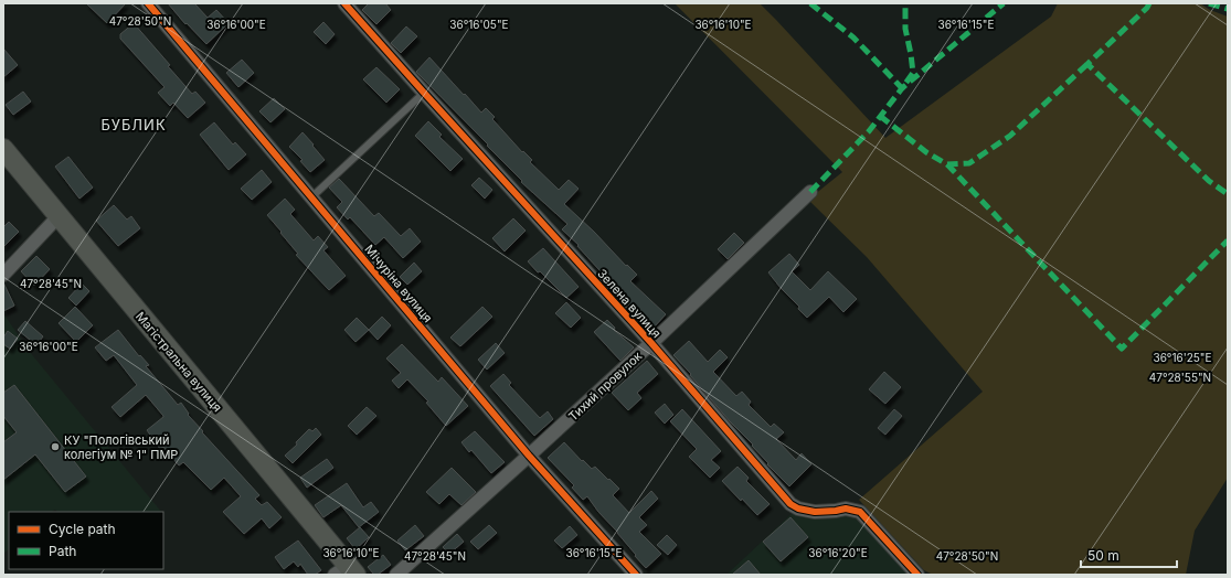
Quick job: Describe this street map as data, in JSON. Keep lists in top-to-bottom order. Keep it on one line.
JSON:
{"streets":{"main road":["Магістральна вулиця"],"street":["Мічуріна вулиця","Зелена вулиця","Тихий провулок"]},"crossings":[["Мічуріна вулиця","Тихий провулок"],["Зелена вулиця","Тихий провулок"]],"districts":["БУБЛИК"],"places":["КУ \"Пологівський колегіум № 1\" ПМР"],"legend":["Cycle path","Path"],"scale_bar":"50 m","coordinates":["47°28'50\"N","36°16'00\"E","36°16'05\"E","36°16'10\"E","36°16'15\"E","47°28'45\"N","36°16'25\"E","47°28'55\"N","36°16'20\"E"]}
